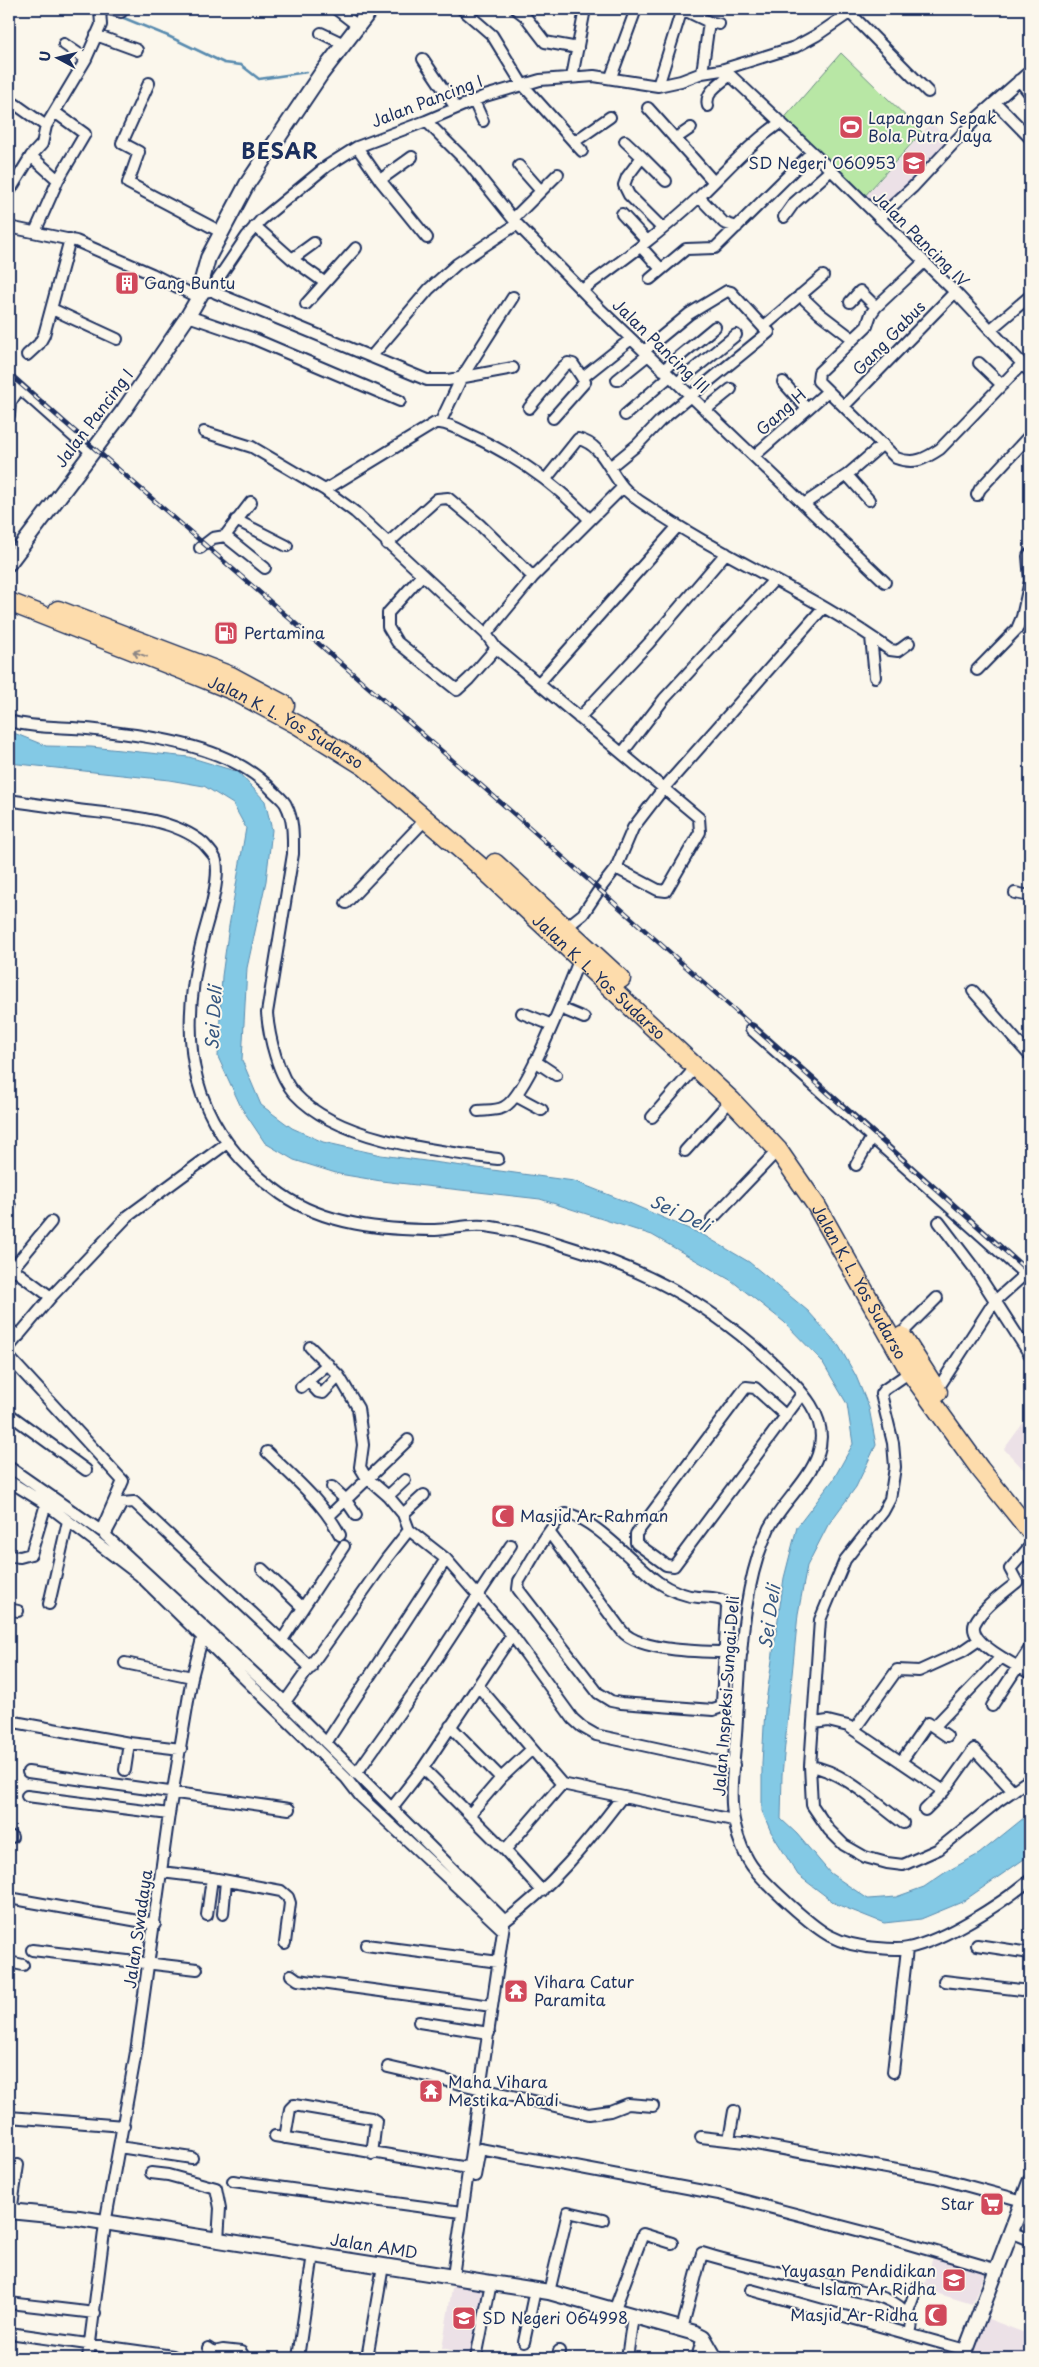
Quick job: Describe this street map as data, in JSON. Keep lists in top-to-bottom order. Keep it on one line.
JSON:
{"streets":{"highway":["Jalan K. L. Yos Sudarso"],"main road":["Jalan Pancing I","Jalan AMD"],"street":["Jalan Pancing IV","Gang Gabus","Jalan Pancing III","Gang H","Jalan Inspeksi Sungai Deli","Jalan Swadaya"]},"crossings":[["Jalan Pancing I","Jalan Pancing IV"],["Jalan Pancing I","Jalan Pancing III"],["Jalan Pancing IV","Gang Gabus"],["Jalan Pancing III","Gang H"],["Jalan Swadaya","Jalan AMD"]],"districts":["BESAR"],"water":["Sei Deli"],"places":{"sports":["Lapangan Sepak Bola Putra Jaya"],"school or university":["SD Negeri 060953","Yayasan Pendidikan Islam Ar Ridha","SD Negeri 064998"],"building":["Gang Buntu"],"fuel station":["Pertamina"],"mosque":["Masjid Ar-Rahman","Masjid Ar-Ridha"],"temple":["Vihara Catur Paramita","Maha Vihara Mestika Abadi"],"supermarket":["Star"]},"north":"left"}
